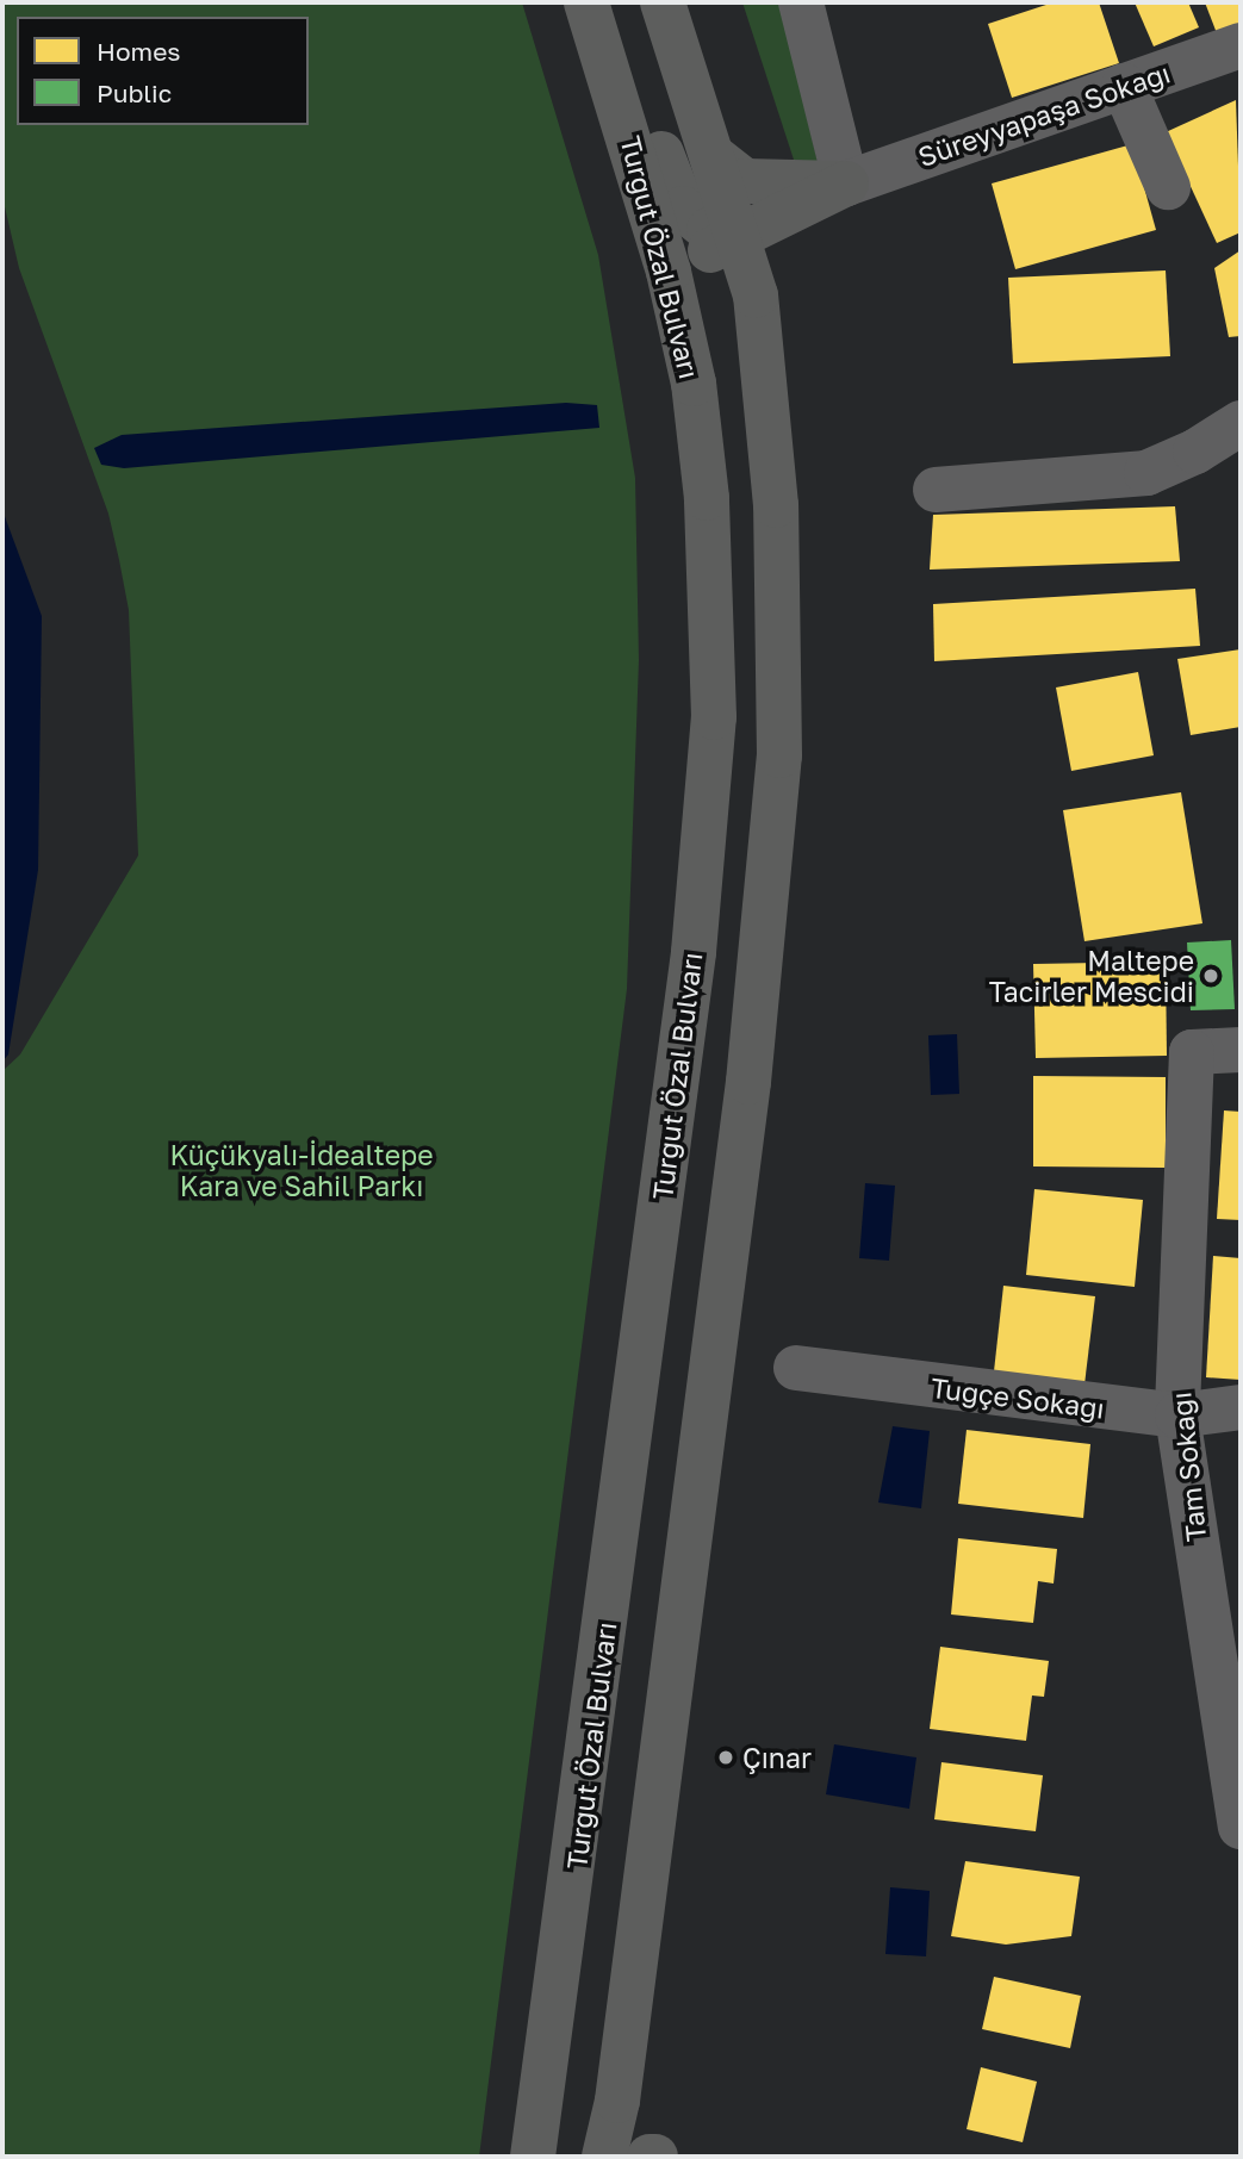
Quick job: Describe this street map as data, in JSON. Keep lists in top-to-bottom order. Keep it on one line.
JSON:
{"streets":{"highway":["Turgut Özal Bulvarı"],"street":["Süreyyapaşa Sokağı","Tuğçe Sokağı","Tam Sokağı"]},"crossings":[["Tuğçe Sokağı","Tam Sokağı"]],"parks":["Küçükyalı-İdealtepe Kara ve Sahil Parkı"],"places":["Maltepe Tacirler Mescidi","Çınar"],"legend":["Homes","Public"]}
